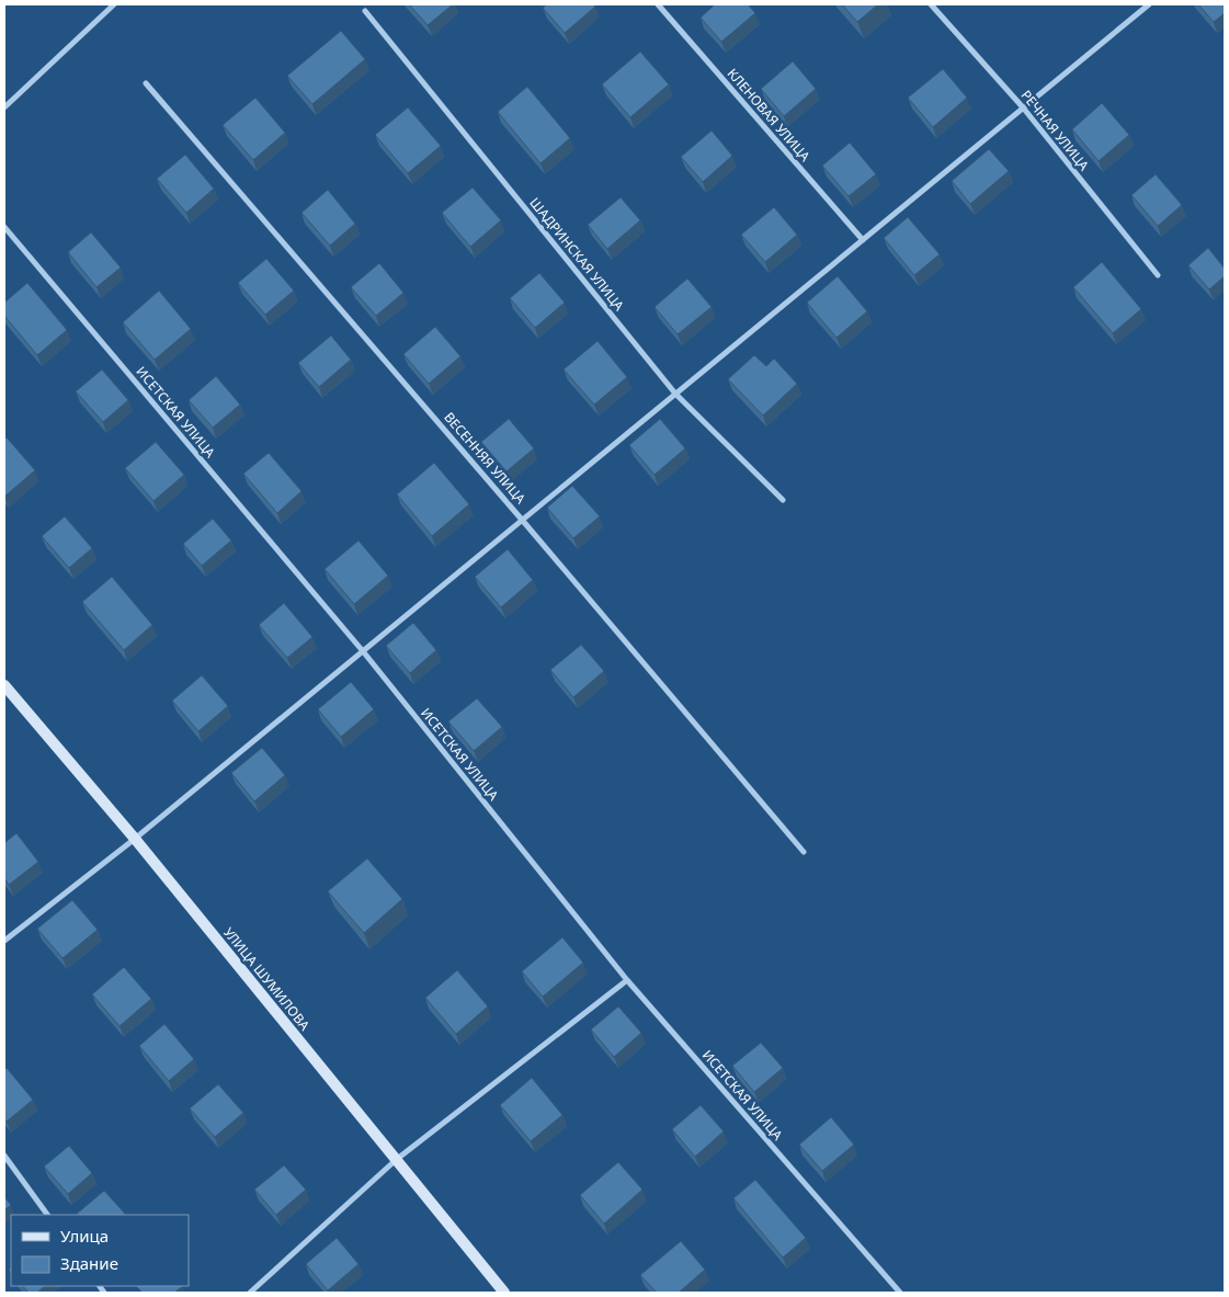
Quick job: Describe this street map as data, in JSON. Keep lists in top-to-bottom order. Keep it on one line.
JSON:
{"streets":{"street":["КЛЕНОВАЯ УЛИЦА","РЕЧНАЯ УЛИЦА","ШАДРИНСКАЯ УЛИЦА","ИСЕТСКАЯ УЛИЦА","ВЕСЕННЯЯ УЛИЦА","УЛИЦА ШУМИЛОВА"]},"legend":["Улица","Здание"]}
